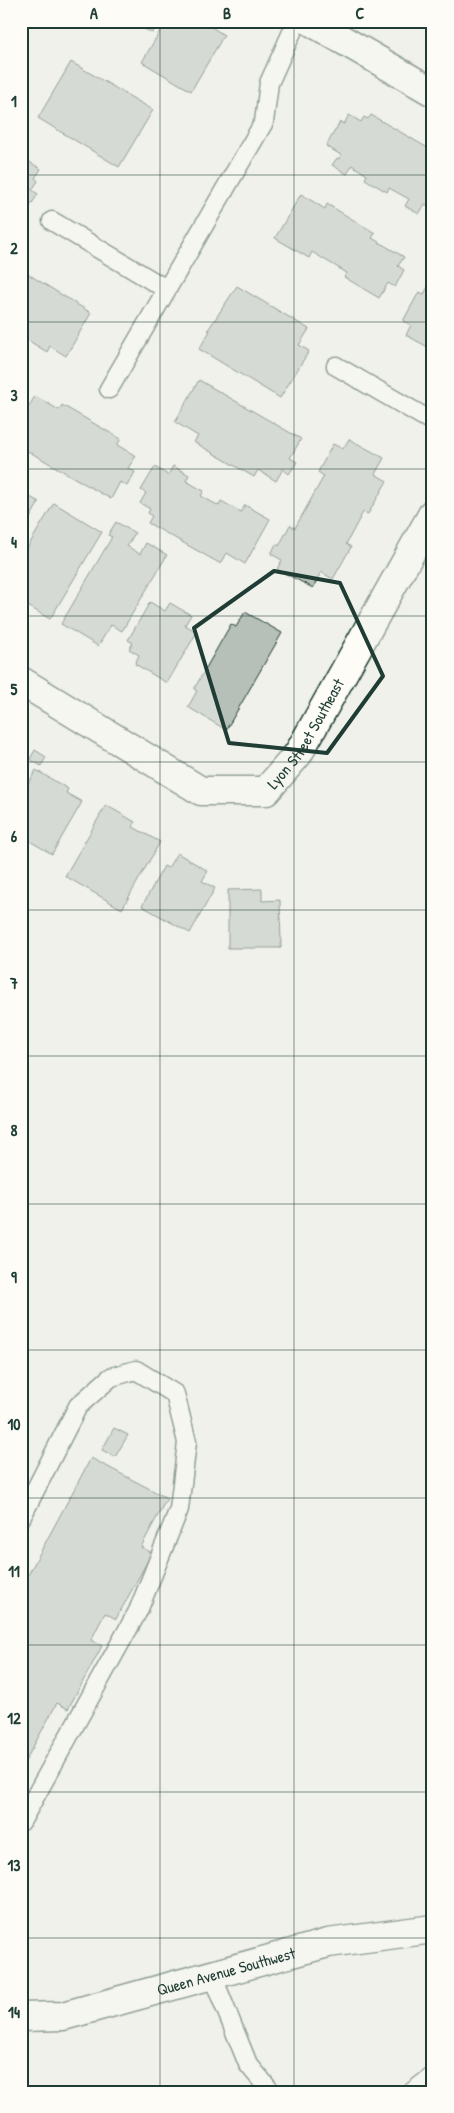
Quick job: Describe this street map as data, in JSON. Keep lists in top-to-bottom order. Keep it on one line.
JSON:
{"streets":{"street":["Lyon Street Southeast","Queen Avenue Southwest"]},"grid":{"columns":["A","B","C"],"rows":["1","2","3","4","5","6","7","8","9","10","11","12","13","14"]}}
